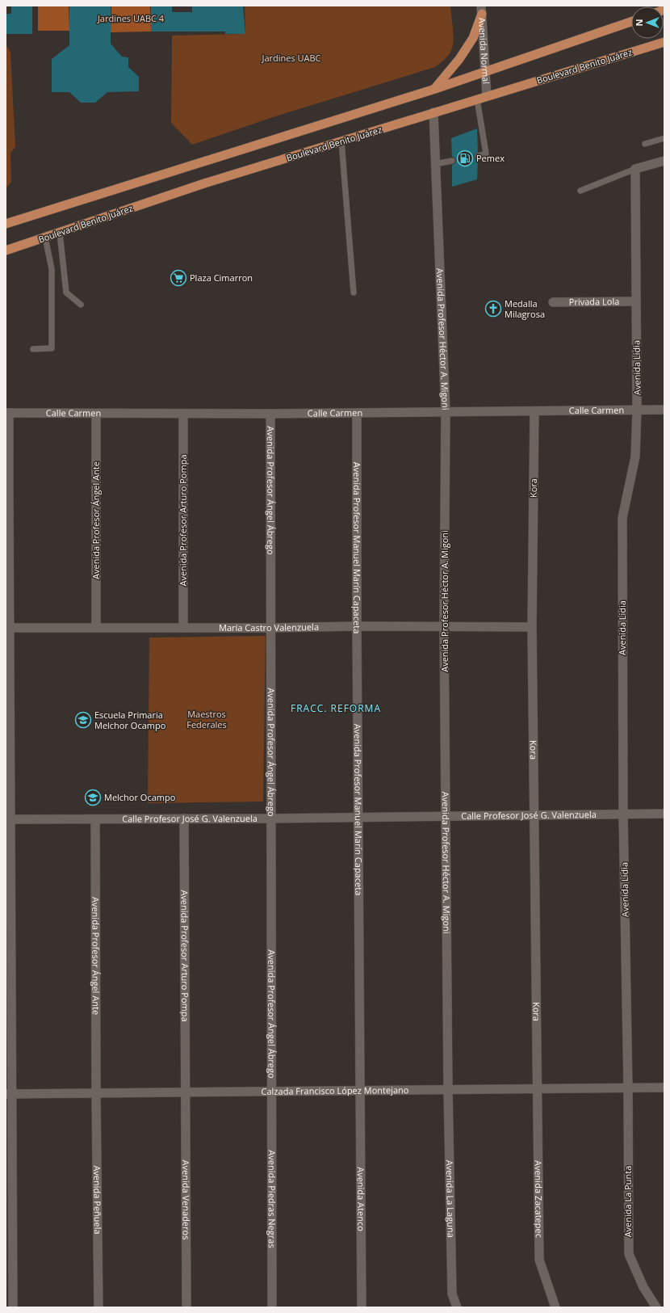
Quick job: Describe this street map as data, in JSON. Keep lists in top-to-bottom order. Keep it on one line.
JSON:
{"streets":{"main road":["Boulevard Benito Juárez"],"street":["Avenida Normal","Privada Lola","Avenida Profesor Héctor A. Migoni","Avenida Lidia","Calle Carmen","Kora","Avenida Profesor Ángel Ábrego","Avenida Profesor Ángel Ante","Avenida Profesor Arturo Pompa","Avenida Profesor Manuel Marín Capaceta","María Castro Valenzuela","Calle Profesor José G. Valenzuela","Calzada Francisco López Montejano","Avenida Piedras Negras","Avenida Atenco","Avenida La Laguna","Avenida Zacatepec","Avenida Peñuela","Avenida Venaderos","Avenida La Punta"]},"crossings":[["Avenida Normal","Boulevard Benito Juárez"],["Boulevard Benito Juárez","Avenida Profesor Héctor A. Migoni"],["Privada Lola","Avenida Lidia"],["Avenida Profesor Héctor A. Migoni","Calle Carmen"],["Avenida Profesor Héctor A. Migoni","María Castro Valenzuela"],["Avenida Profesor Héctor A. Migoni","Calle Profesor José G. Valenzuela"],["Avenida Profesor Héctor A. Migoni","Calzada Francisco López Montejano"],["Avenida Profesor Héctor A. Migoni","Avenida La Laguna"],["Avenida Lidia","Calle Carmen"],["Avenida Lidia","Calle Profesor José G. Valenzuela"],["Avenida Lidia","Calzada Francisco López Montejano"],["Avenida Lidia","Avenida La Punta"],["Calle Carmen","Kora"],["Calle Carmen","Avenida Profesor Ángel Ábrego"],["Calle Carmen","Avenida Profesor Ángel Ante"],["Calle Carmen","Avenida Profesor Arturo Pompa"],["Calle Carmen","Avenida Profesor Manuel Marín Capaceta"],["Kora","María Castro Valenzuela"],["Kora","Calle Profesor José G. Valenzuela"],["Kora","Calzada Francisco López Montejano"],["Kora","Avenida Zacatepec"],["Avenida Profesor Ángel Ábrego","María Castro Valenzuela"],["Avenida Profesor Ángel Ábrego","Calle Profesor José G. Valenzuela"],["Avenida Profesor Ángel Ábrego","Calzada Francisco López Montejano"],["Avenida Profesor Ángel Ábrego","Avenida Piedras Negras"],["Avenida Profesor Ángel Ante","María Castro Valenzuela"],["Avenida Profesor Ángel Ante","Calle Profesor José G. Valenzuela"],["Avenida Profesor Ángel Ante","Calzada Francisco López Montejano"],["Avenida Profesor Ángel Ante","Avenida Peñuela"],["Avenida Profesor Arturo Pompa","María Castro Valenzuela"],["Avenida Profesor Arturo Pompa","Calle Profesor José G. Valenzuela"],["Avenida Profesor Arturo Pompa","Calzada Francisco López Montejano"],["Avenida Profesor Arturo Pompa","Avenida Venaderos"],["Avenida Profesor Manuel Marín Capaceta","María Castro Valenzuela"],["Avenida Profesor Manuel Marín Capaceta","Calle Profesor José G. Valenzuela"],["Avenida Profesor Manuel Marín Capaceta","Calzada Francisco López Montejano"],["Avenida Profesor Manuel Marín Capaceta","Avenida Atenco"],["Calzada Francisco López Montejano","Avenida Piedras Negras"],["Calzada Francisco López Montejano","Avenida Atenco"],["Calzada Francisco López Montejano","Avenida La Laguna"],["Calzada Francisco López Montejano","Avenida Zacatepec"],["Calzada Francisco López Montejano","Avenida Peñuela"],["Calzada Francisco López Montejano","Avenida Venaderos"],["Calzada Francisco López Montejano","Avenida La Punta"]],"districts":["FRACC. REFORMA"],"parks":["Jardines UABC 4","Jardines UABC","Maestros Federales"],"places":{"fuel station":["Pemex"],"supermarket":["Plaza Cimarron"],"church":["Medalla Milagrosa"],"school or university":["Escuela Primaria Melchor Ocampo","Melchor Ocampo"]},"north":"left"}
